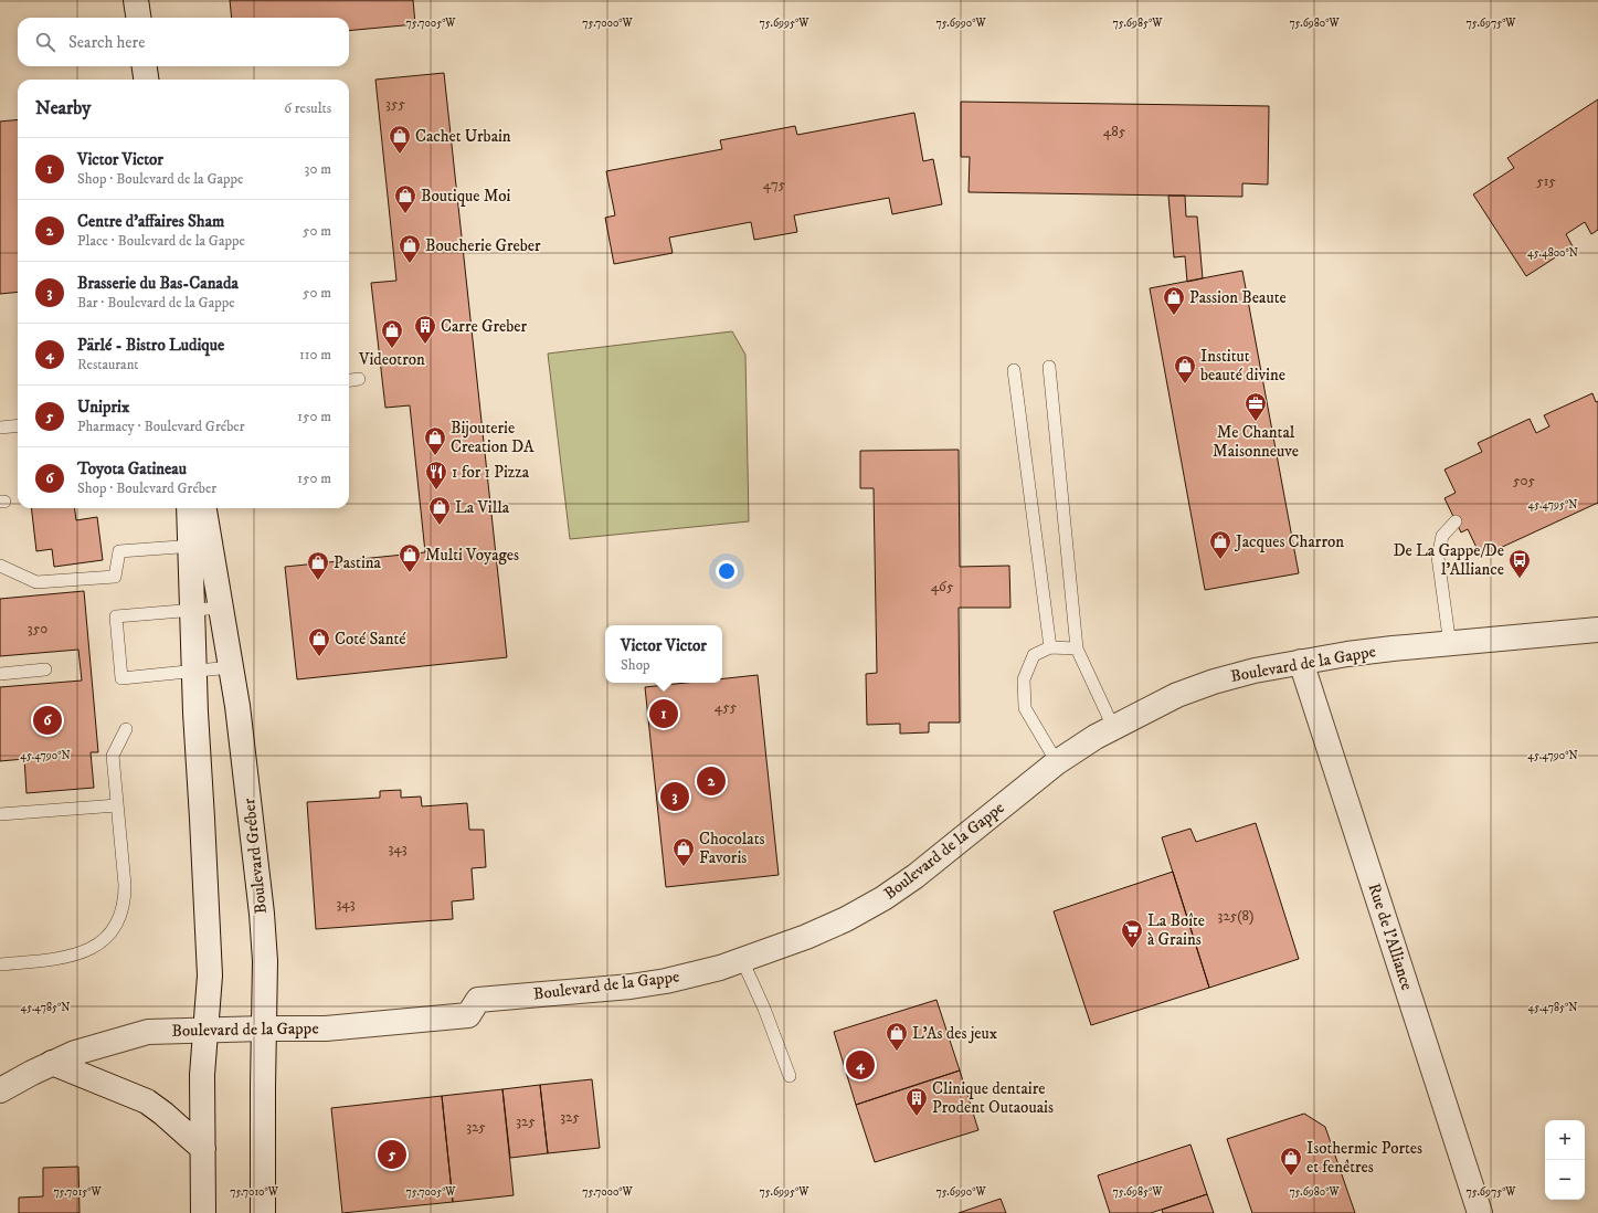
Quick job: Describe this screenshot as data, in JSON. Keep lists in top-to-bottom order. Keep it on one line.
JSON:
{"streets":{"street":["Boulevard de la Gappe","Boulevard Gréber","Rue de l'Alliance"]},"crossings":[["Boulevard de la Gappe","Boulevard Gréber"],["Boulevard de la Gappe","Rue de l'Alliance"]],"places":{"shop":["Cachet Urbain","Boutique Moi","Boucherie Greber","Passion Beaute","Videotron","Institut beauté divine","Bijouterie Creation DA","La Villa","Jacques Charron","Multi Voyages","Pastina","Coté Santé","Chocolats Favoris","L'As des jeux","Isothermic Portes et fenêtres"],"building":["Carre Greber","Clinique dentaire Prodent Outaouais"],"office":["Me Chantal Maisonneuve"],"restaurant":["1 for 1 Pizza"],"bus stop":["De La Gappe/De l'Alliance"],"supermarket":["La Boîte à Grains"]},"house_numbers":["355","485","515","475","505","465","350","455","343","343","325(8)","325","325","325"],"page":{"search":"Search here","heading":["Nearby","6 results"],"list":[{"mark":"1","name":"Victor Victor","note":"Shop · Boulevard de la Gappe","value":"30 m"},{"mark":"2","name":"Centre d'affaires Sham","note":"Place · Boulevard de la Gappe","value":"50 m"},{"mark":"3","name":"Brasserie du Bas-Canada","note":"Bar · Boulevard de la Gappe","value":"50 m"},{"mark":"4","name":"Pärlé - Bistro Ludique","note":"Restaurant","value":"110 m"},{"mark":"5","name":"Uniprix","note":"Pharmacy · Boulevard Gréber","value":"150 m"},{"mark":"6","name":"Toyota Gatineau","note":"Shop · Boulevard Gréber","value":"150 m"}],"popup":["Victor Victor","Shop"],"pins":["1","6","2","3","4","5"],"map_buttons":["+","−"]},"coordinates":["75.7005°W","75.7000°W","75.6995°W","75.6990°W","75.6985°W","75.6980°W","75.6975°W","45.4800°N","45.4795°N","45.4790°N","45.4785°N","75.7015°W","75.7010°W"]}
